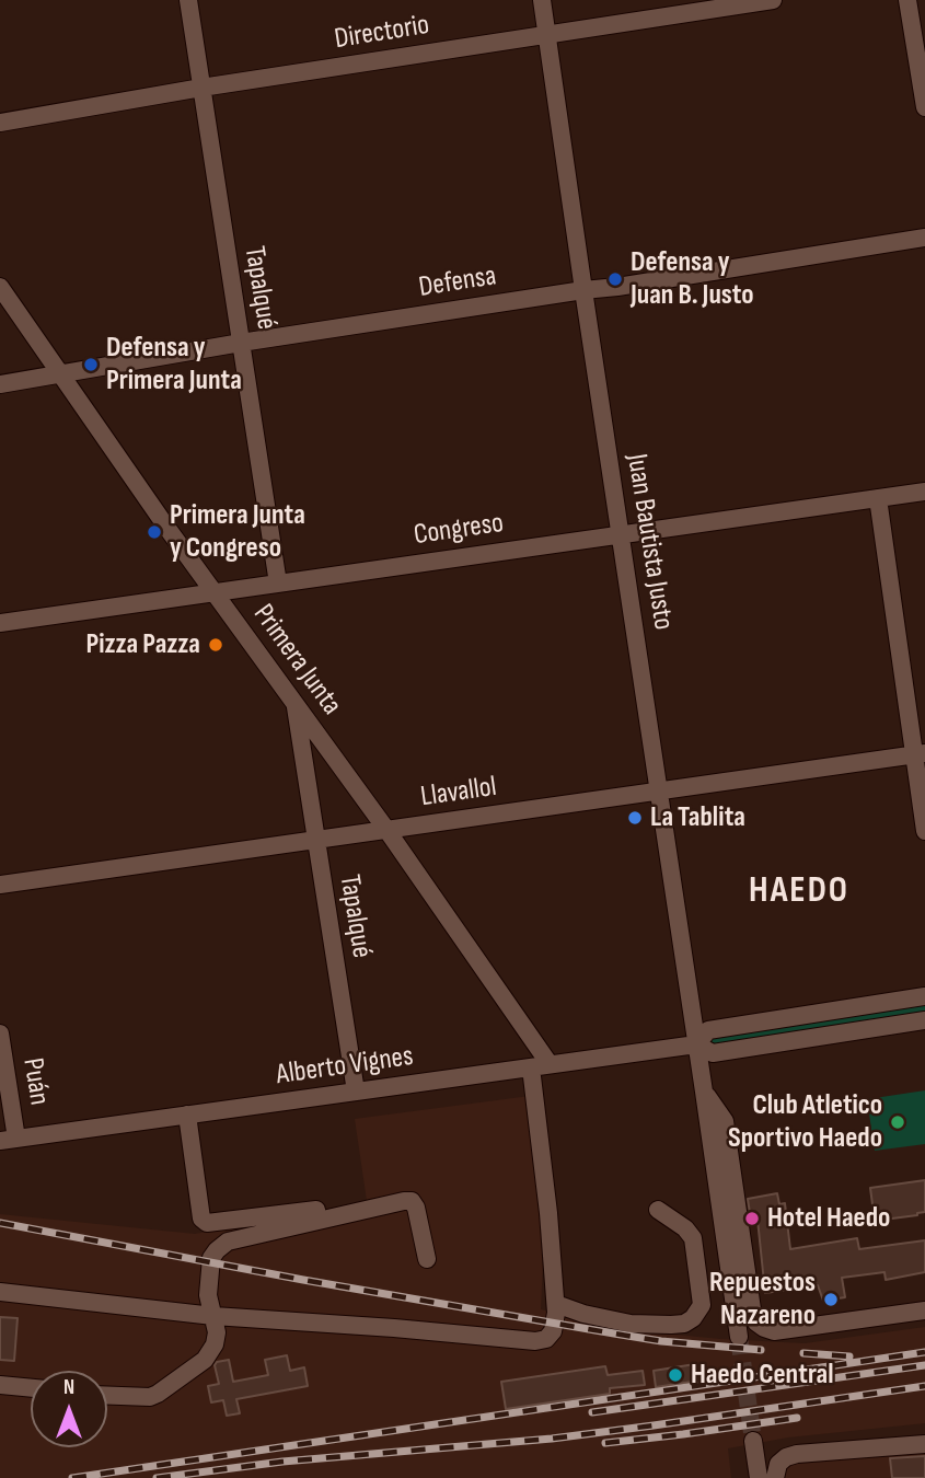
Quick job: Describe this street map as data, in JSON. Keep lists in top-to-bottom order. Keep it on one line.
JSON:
{"streets":{"street":["Directorio","Defensa","Tapalqué","Congreso","Juan Bautista Justo","Primera Junta","Llavallol","Alberto Vignes","Puán"]},"crossings":[["Directorio","Tapalqué"],["Directorio","Juan Bautista Justo"],["Defensa","Tapalqué"],["Defensa","Juan Bautista Justo"],["Defensa","Primera Junta"],["Tapalqué","Congreso"],["Tapalqué","Primera Junta"],["Tapalqué","Llavallol"],["Tapalqué","Alberto Vignes"],["Congreso","Juan Bautista Justo"],["Congreso","Primera Junta"],["Juan Bautista Justo","Llavallol"],["Juan Bautista Justo","Alberto Vignes"],["Primera Junta","Llavallol"],["Primera Junta","Alberto Vignes"],["Alberto Vignes","Puán"]],"districts":["HAEDO"],"places":["Defensa y Juan B. Justo","Defensa y Primera Junta","Primera Junta y Congreso","Pizza Pazza","La Tablita","Club Atletico Sportivo Haedo","Hotel Haedo","Repuestos Nazareno","Haedo Central"],"north":"top"}
